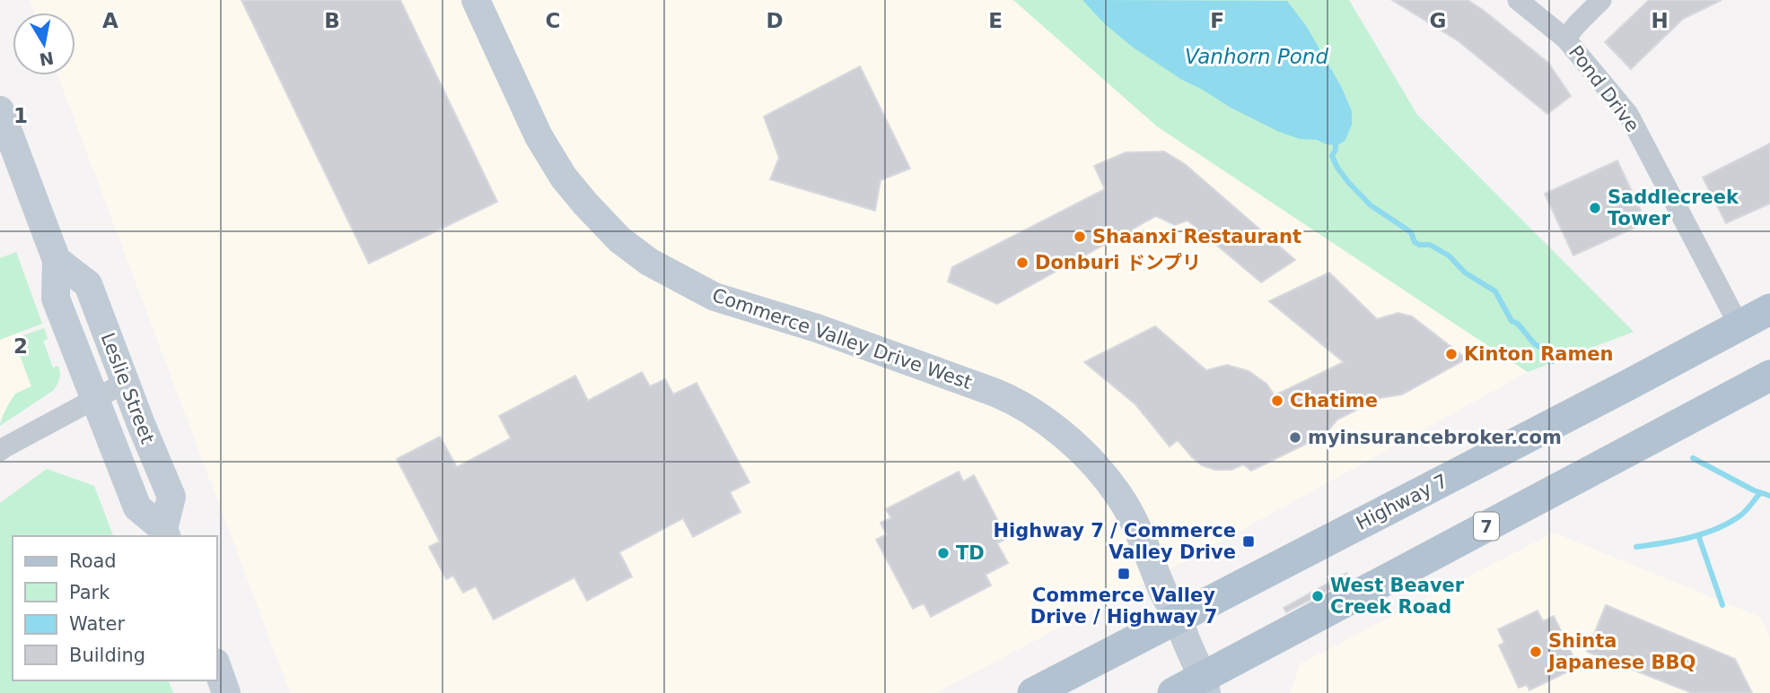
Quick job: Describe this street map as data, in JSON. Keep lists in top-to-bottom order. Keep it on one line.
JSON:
{"streets":{"main road":["Highway 7","7"],"street":["Pond Drive","Commerce Valley Drive West","Leslie Street"]},"crossings":[["Pond Drive","Highway 7"],["Commerce Valley Drive West","Highway 7"]],"water":["Vanhorn Pond"],"places":{"other":["Saddlecreek Tower","Shaanxi Restaurant","Donburi ドンプリ","Kinton Ramen","Chatime","myinsurancebroker.com","TD","West Beaver Creek Road","Shinta Japanese BBQ"],"transit":["Highway 7 / Commerce Valley Drive","Commerce Valley Drive / Highway 7"]},"legend":["Road","Park","Water","Building"],"north":"bottom","grid":{"columns":["A","B","C","D","E","F","G","H"],"rows":["1","2"]}}
